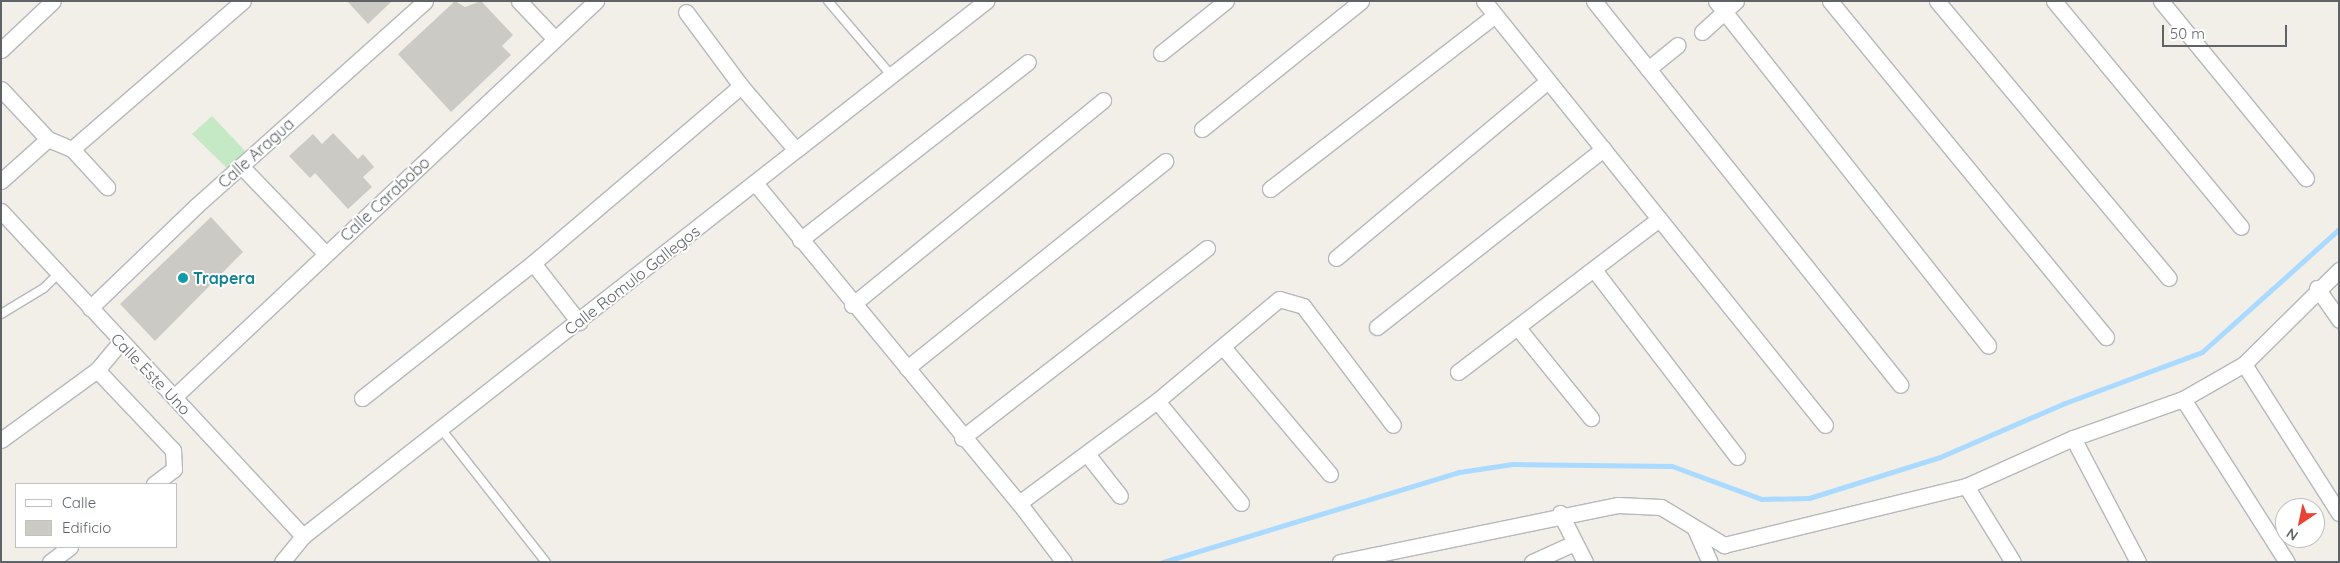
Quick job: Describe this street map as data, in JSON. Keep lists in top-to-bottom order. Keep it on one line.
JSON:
{"streets":{"street":["Calle Aragua","Calle Carabobo","Calle Romulo Gallegos","Calle Este Uno"]},"crossings":[["Calle Aragua","Calle Este Uno"],["Calle Carabobo","Calle Este Uno"],["Calle Romulo Gallegos","Calle Este Uno"]],"places":["Trapera"],"legend":["Calle","Edificio"],"scale_bar":"50 m","north":"bottom left"}
